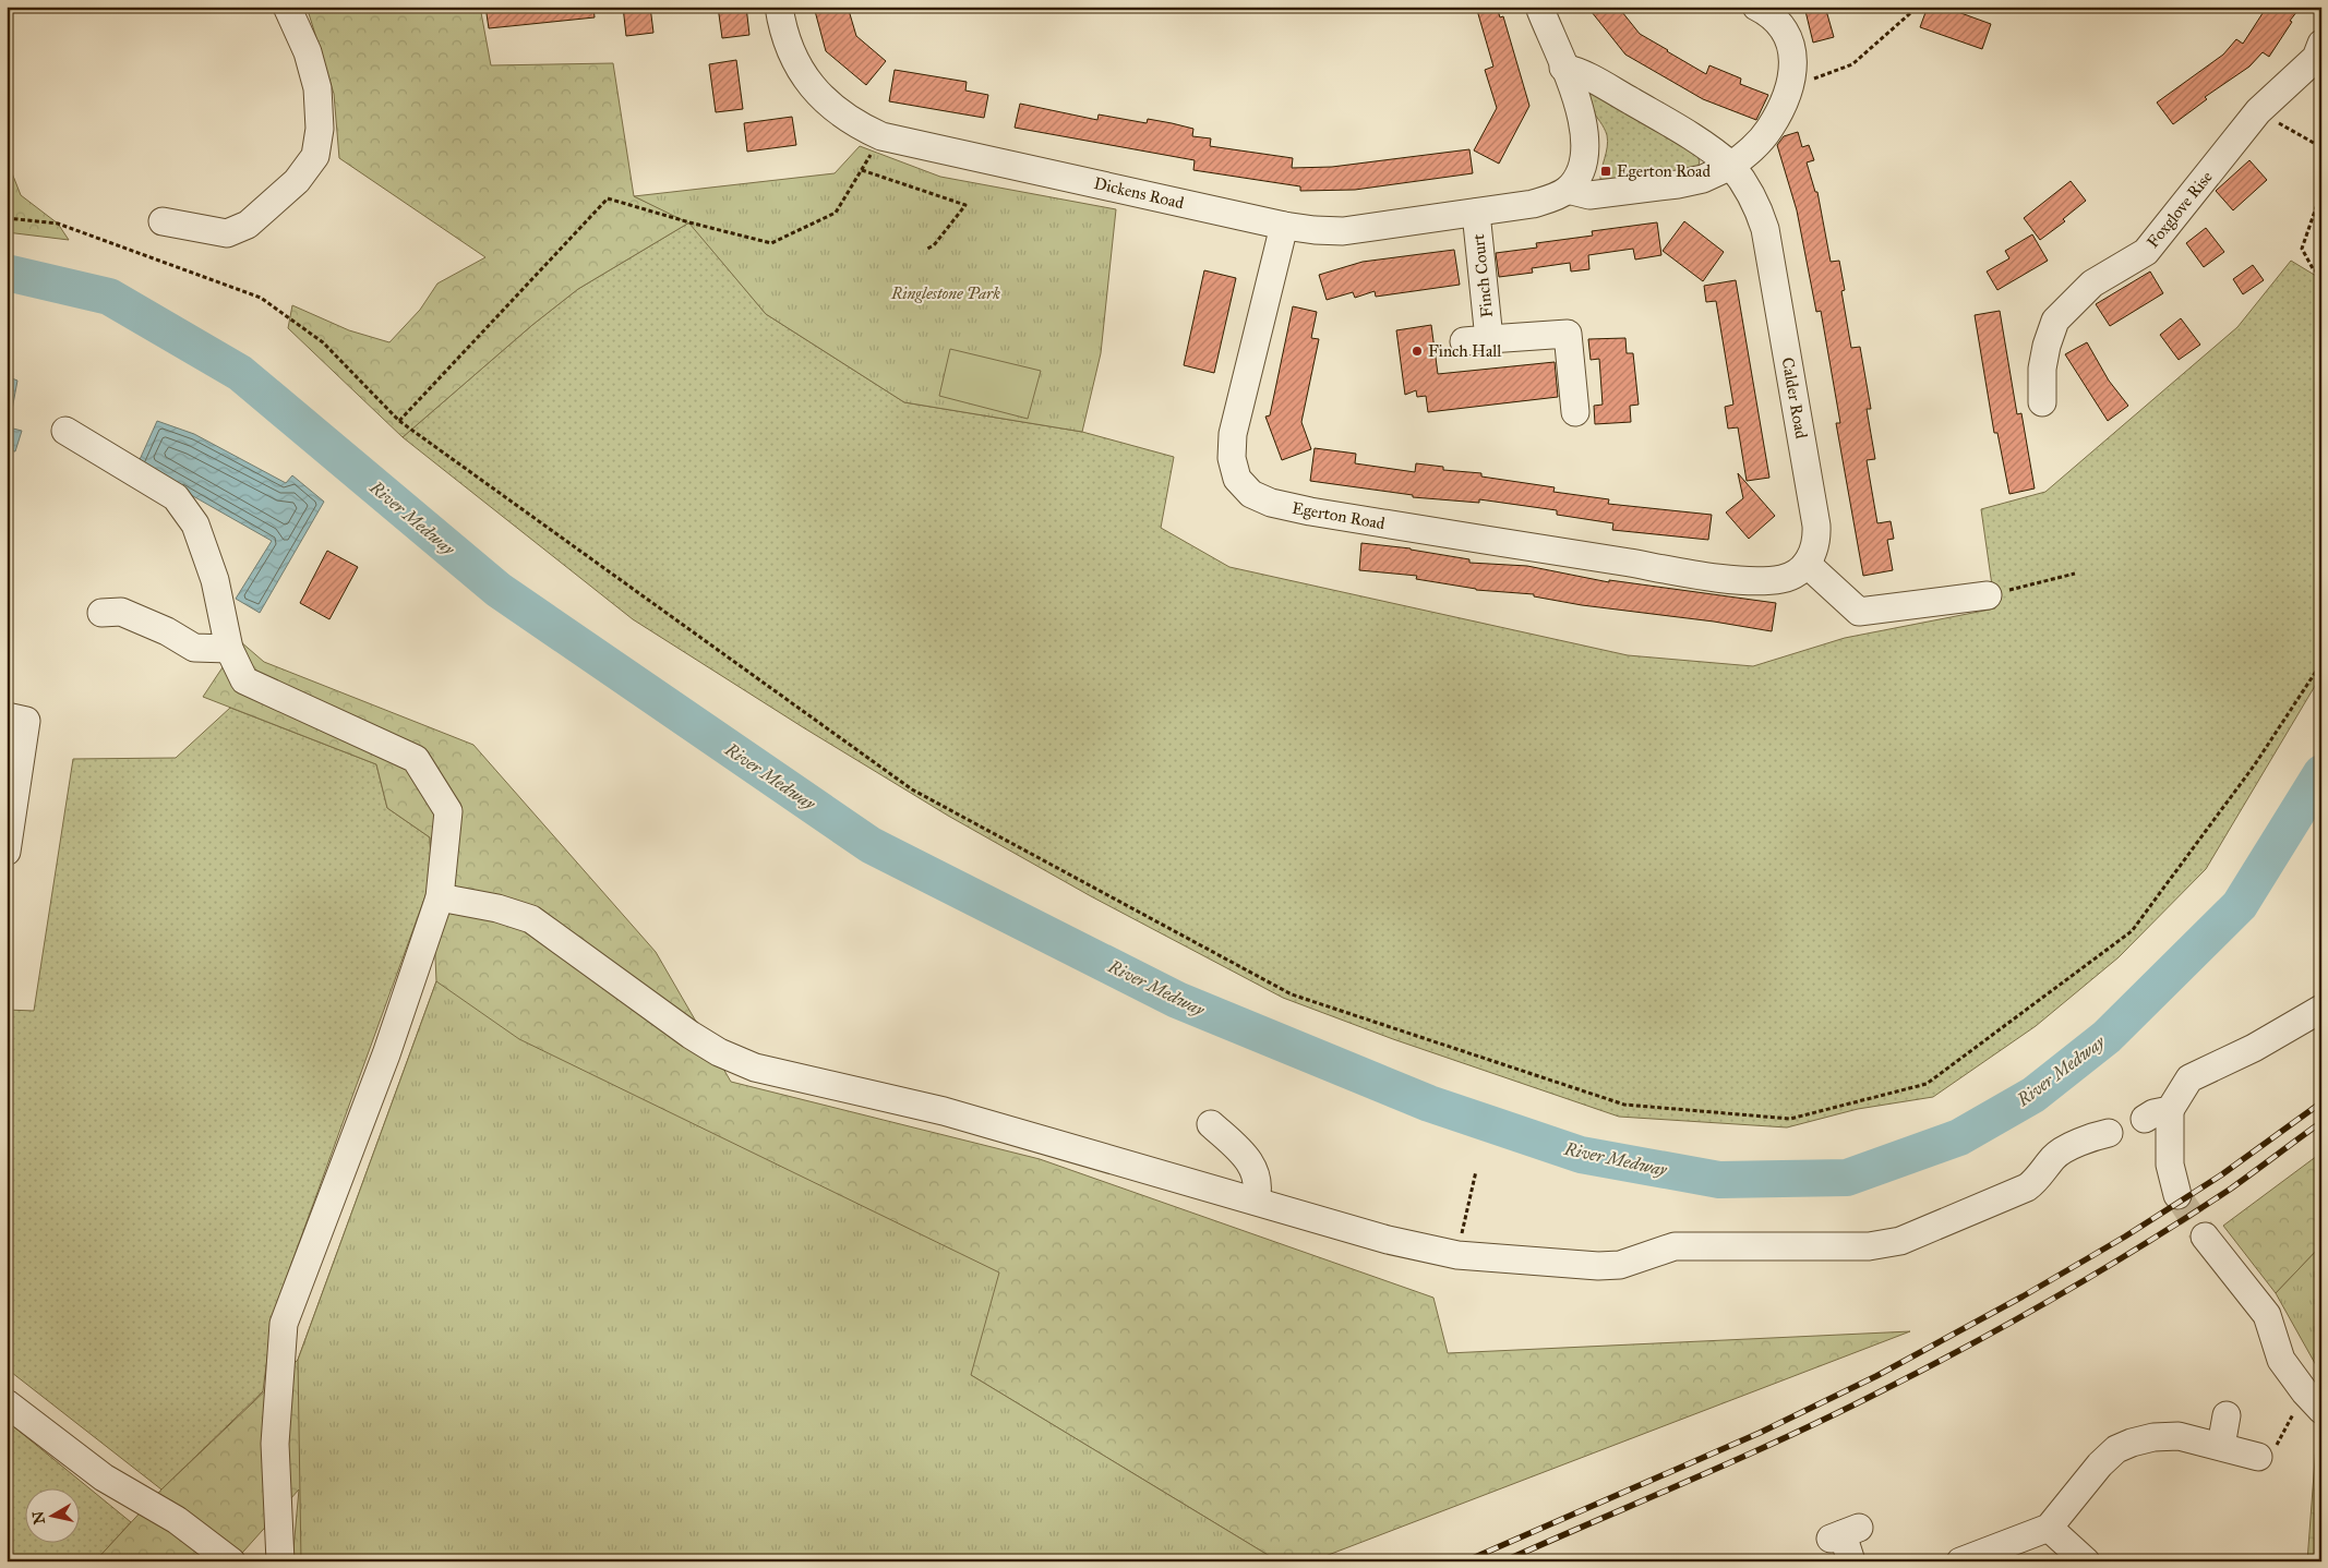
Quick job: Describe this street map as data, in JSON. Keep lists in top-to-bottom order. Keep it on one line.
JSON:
{"streets":{"street":["Dickens Road","Foxglove Rise","Finch Court","Calder Road","Egerton Road"]},"crossings":[["Dickens Road","Finch Court"],["Dickens Road","Egerton Road"],["Calder Road","Egerton Road"]],"water":["River Medway"],"parks":["Ringlestone Park"],"places":{"transit":["Egerton Road"],"other":["Finch Hall"]},"north":"left"}
